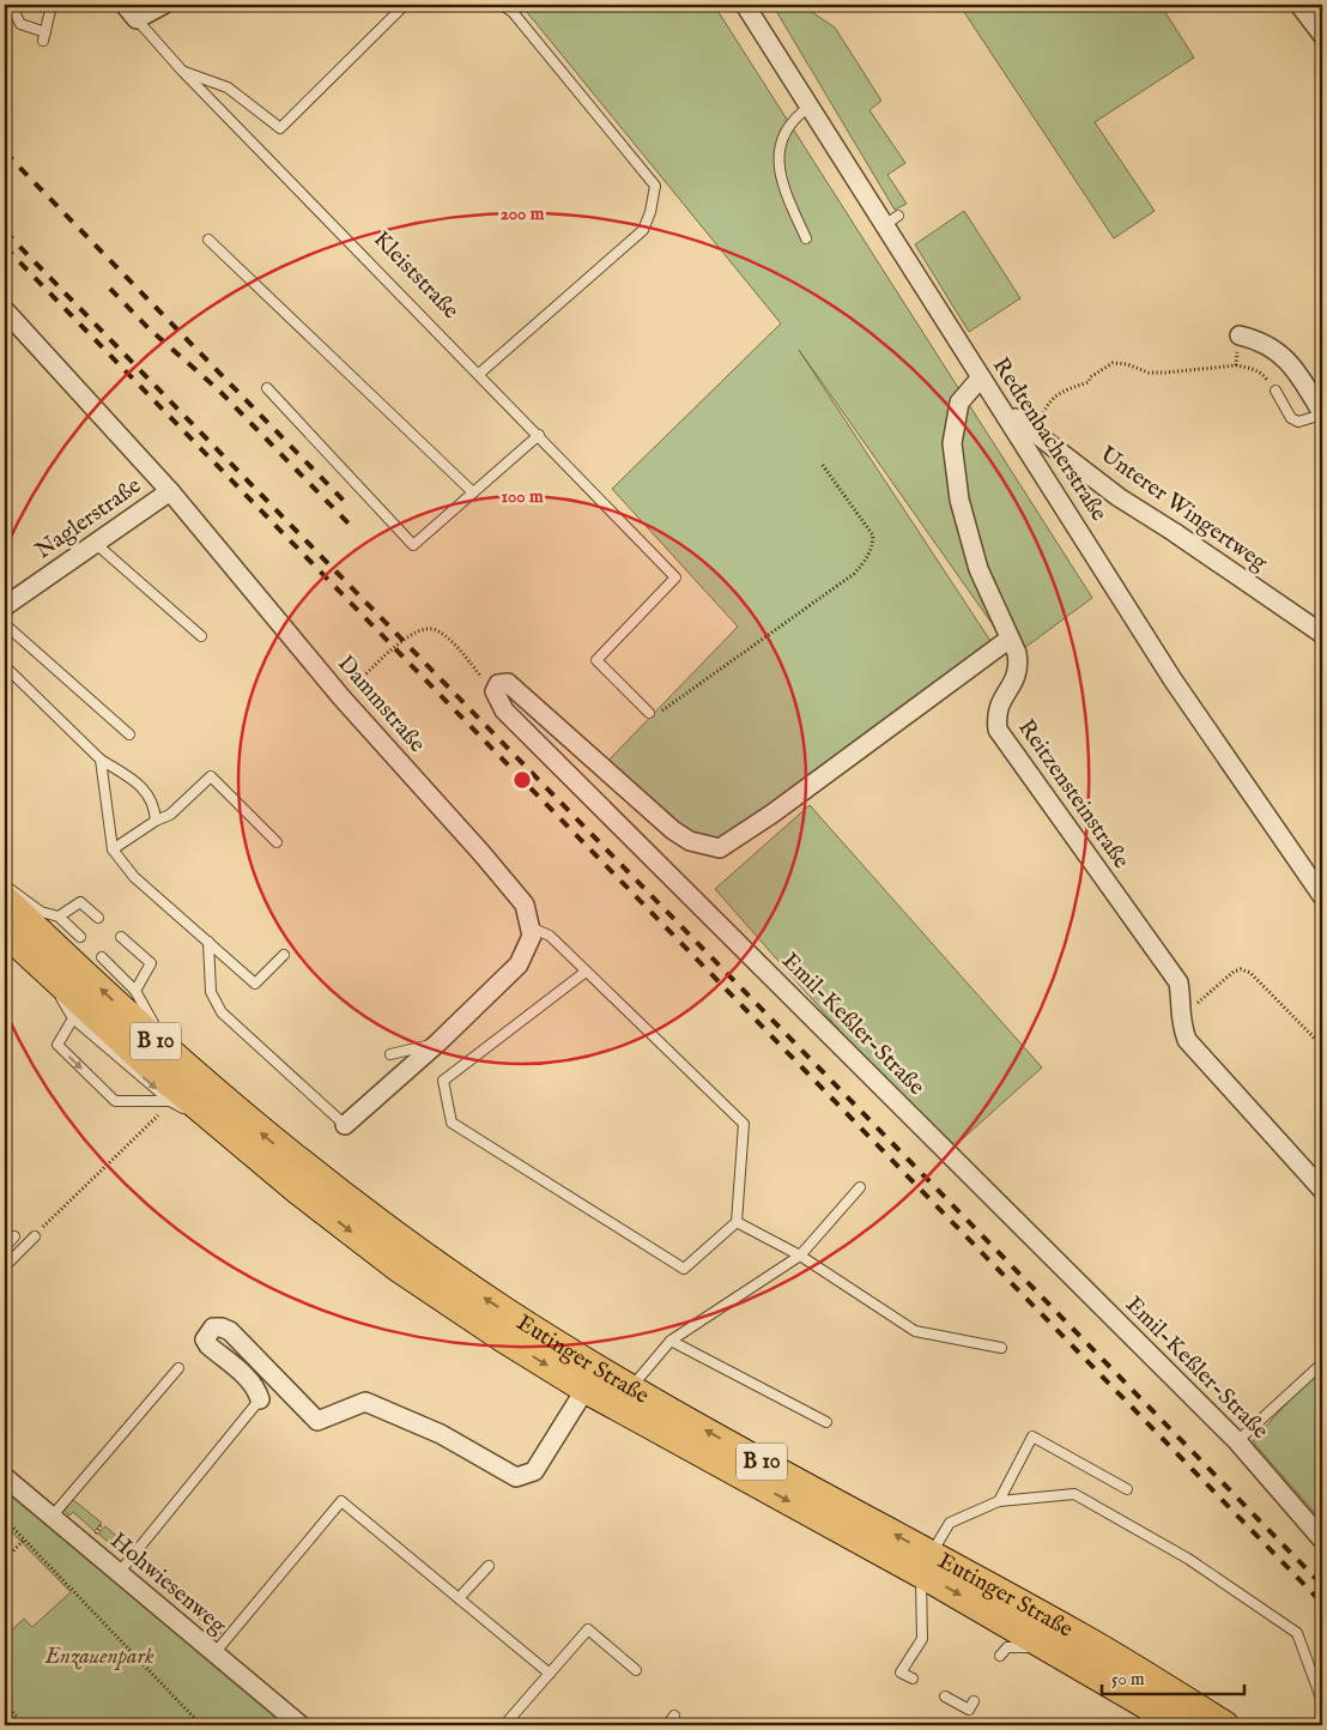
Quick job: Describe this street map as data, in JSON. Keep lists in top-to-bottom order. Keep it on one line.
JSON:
{"streets":{"main road":["B 10","Eutinger Straße"],"street":["Kleiststraße","Redtenbacherstraße","Unterer Wingertweg","Naglerstraße","Dammstraße","Reitzensteinstraße","Emil-Keßler-Straße","Hohwiesenweg"]},"crossings":[["Redtenbacherstraße","Unterer Wingertweg"],["Redtenbacherstraße","Reitzensteinstraße"],["Naglerstraße","Dammstraße"]],"parks":["Enzauenpark"],"scale_bar":"50 m","rings":["200 m","100 m"]}
